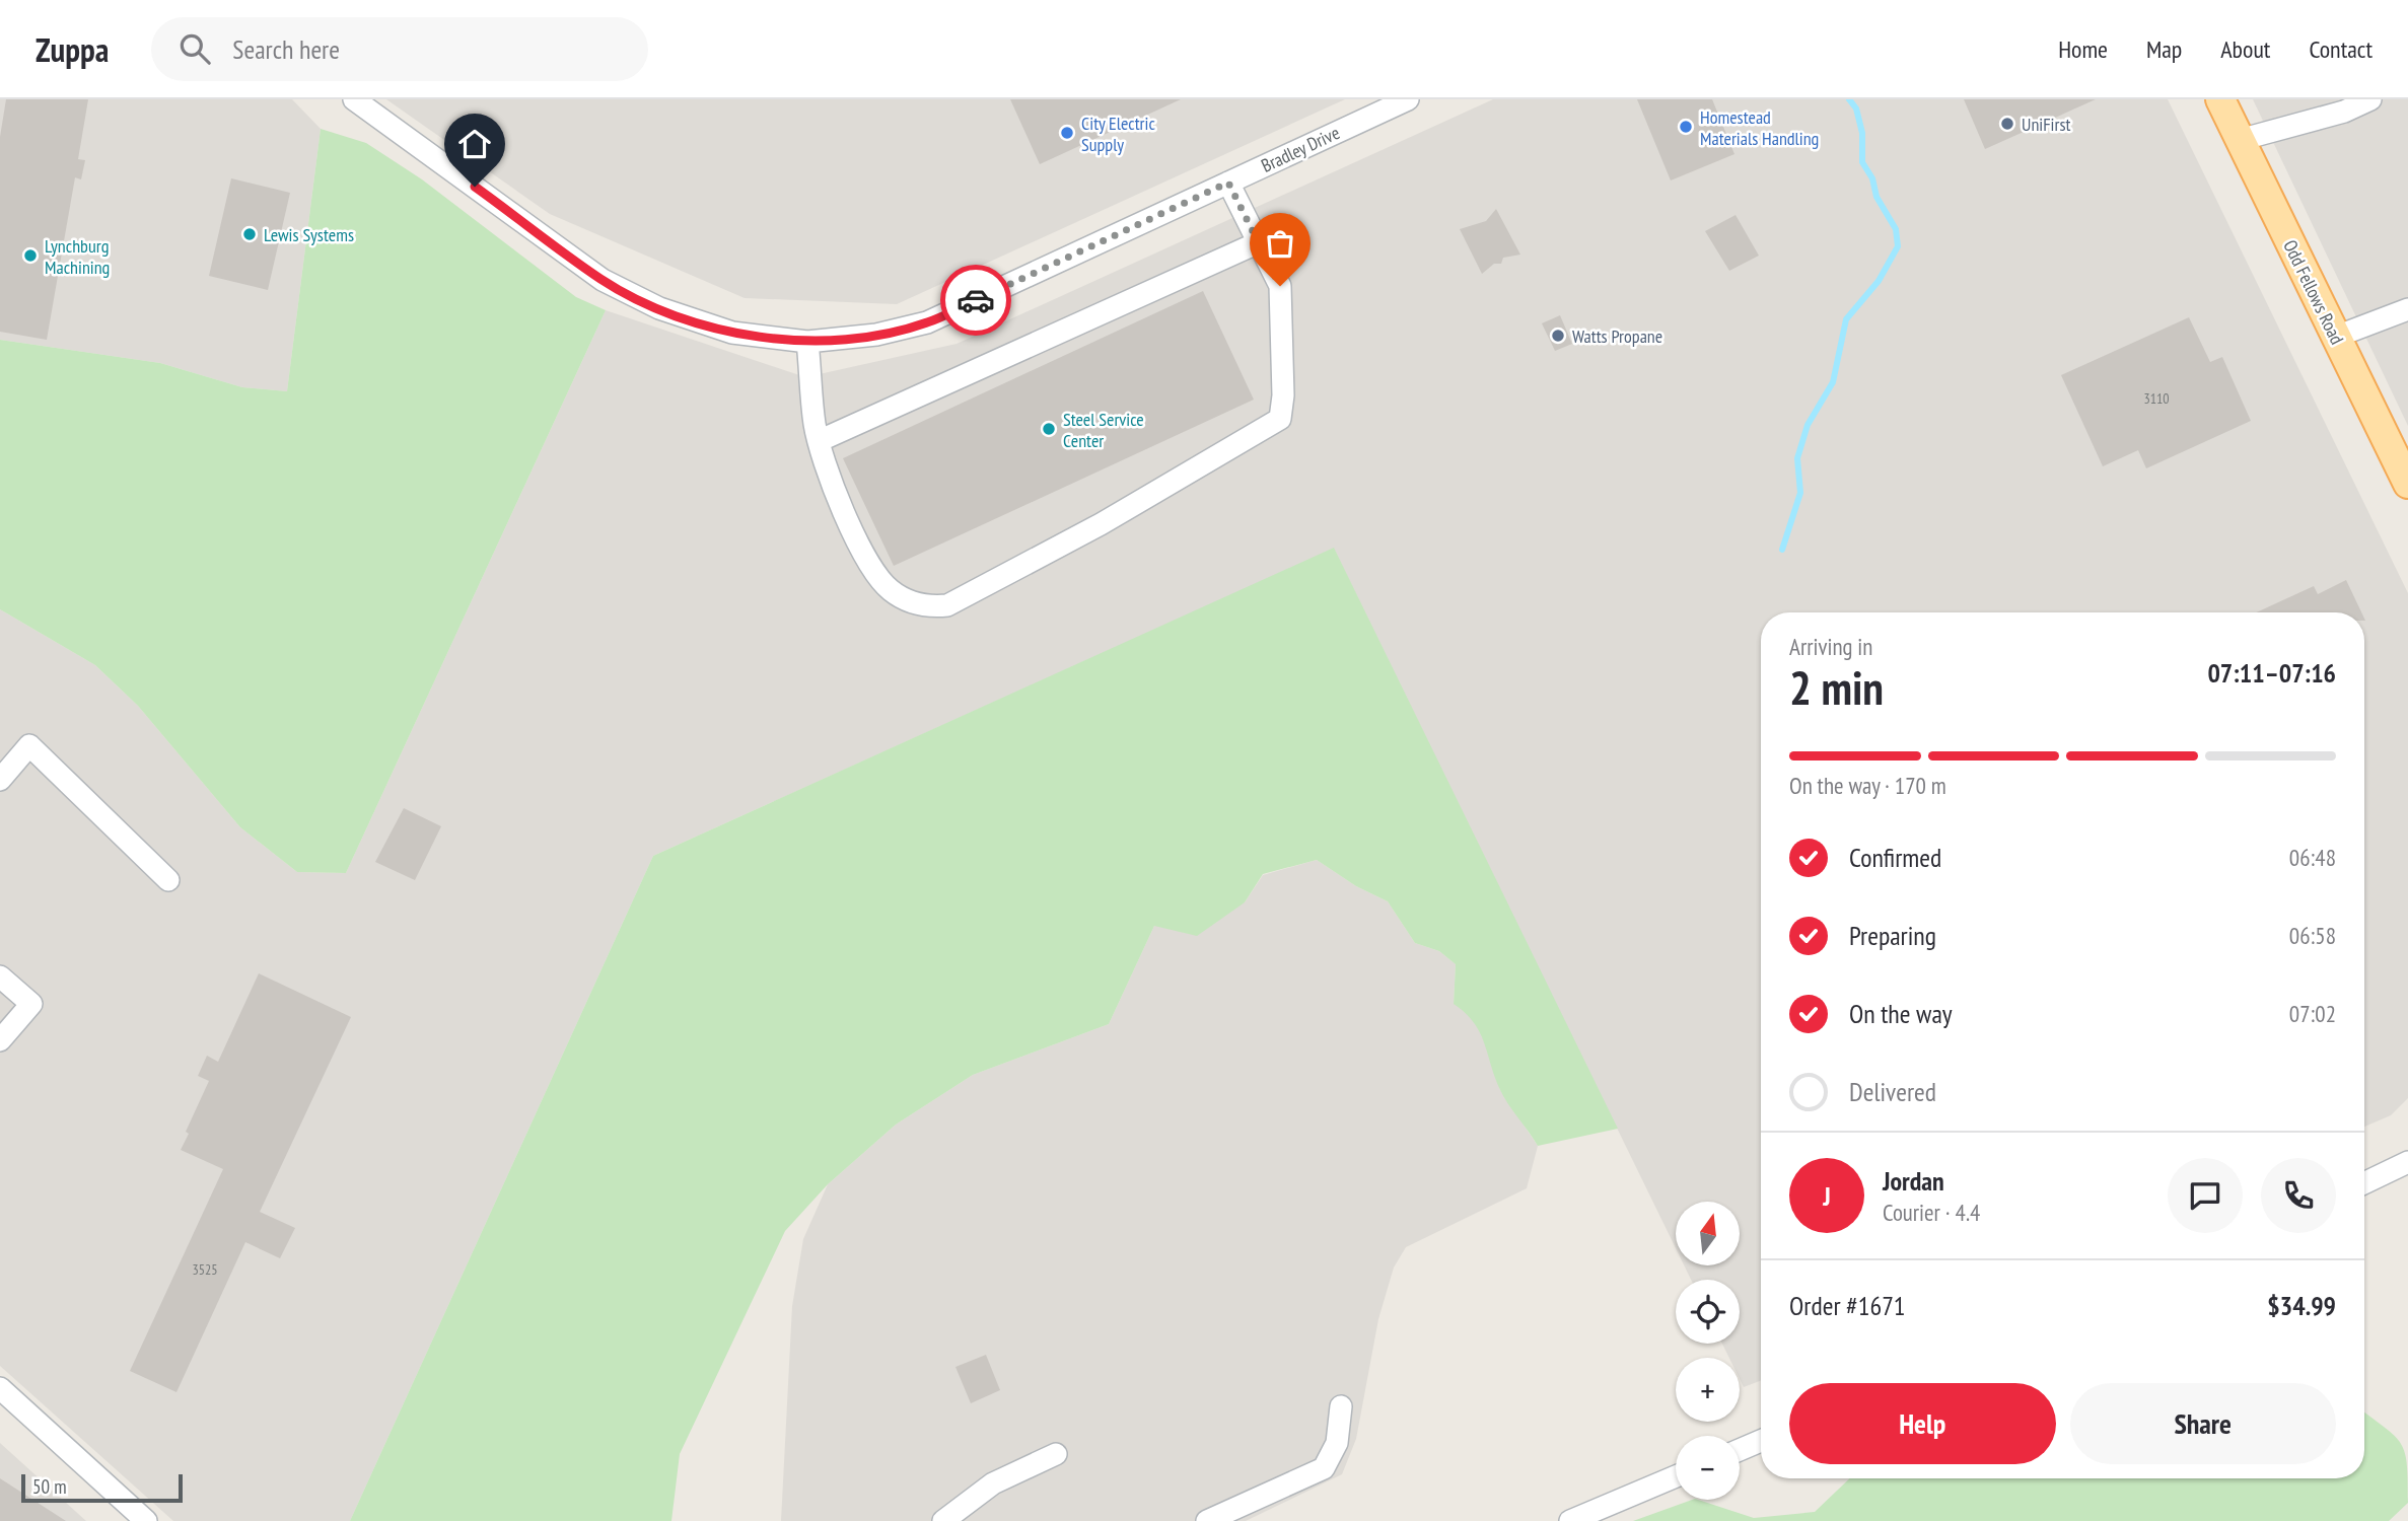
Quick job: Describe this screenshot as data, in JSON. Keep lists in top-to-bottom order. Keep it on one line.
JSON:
{"streets":{"main road":["Odd Fellows Road"],"street":["Bradley Drive"]},"places":["UniFirst","Homestead Materials Handling","City Electric Supply","Lewis Systems","Lynchburg Machining","Watts Propane","Steel Service Center"],"house_numbers":["3110","3525"],"scale_bar":"50 m","north":"top","page":{"header":"Zuppa","search":"Search here","nav":["Home","Map","About","Contact"],"heading":["2 min","Arriving in","07:11–07:16"],"panel":["Jordan","Courier · 4.4","Order #1671","$34.99"],"bar":"On the way · 170 m","list":[["Confirmed","06:48"],["Preparing","06:58"],["On the way","07:02"],"Delivered"],"round":"J","map_buttons":["+","−"],"buttons":["Help","Share"],"scale":"50 m"}}
